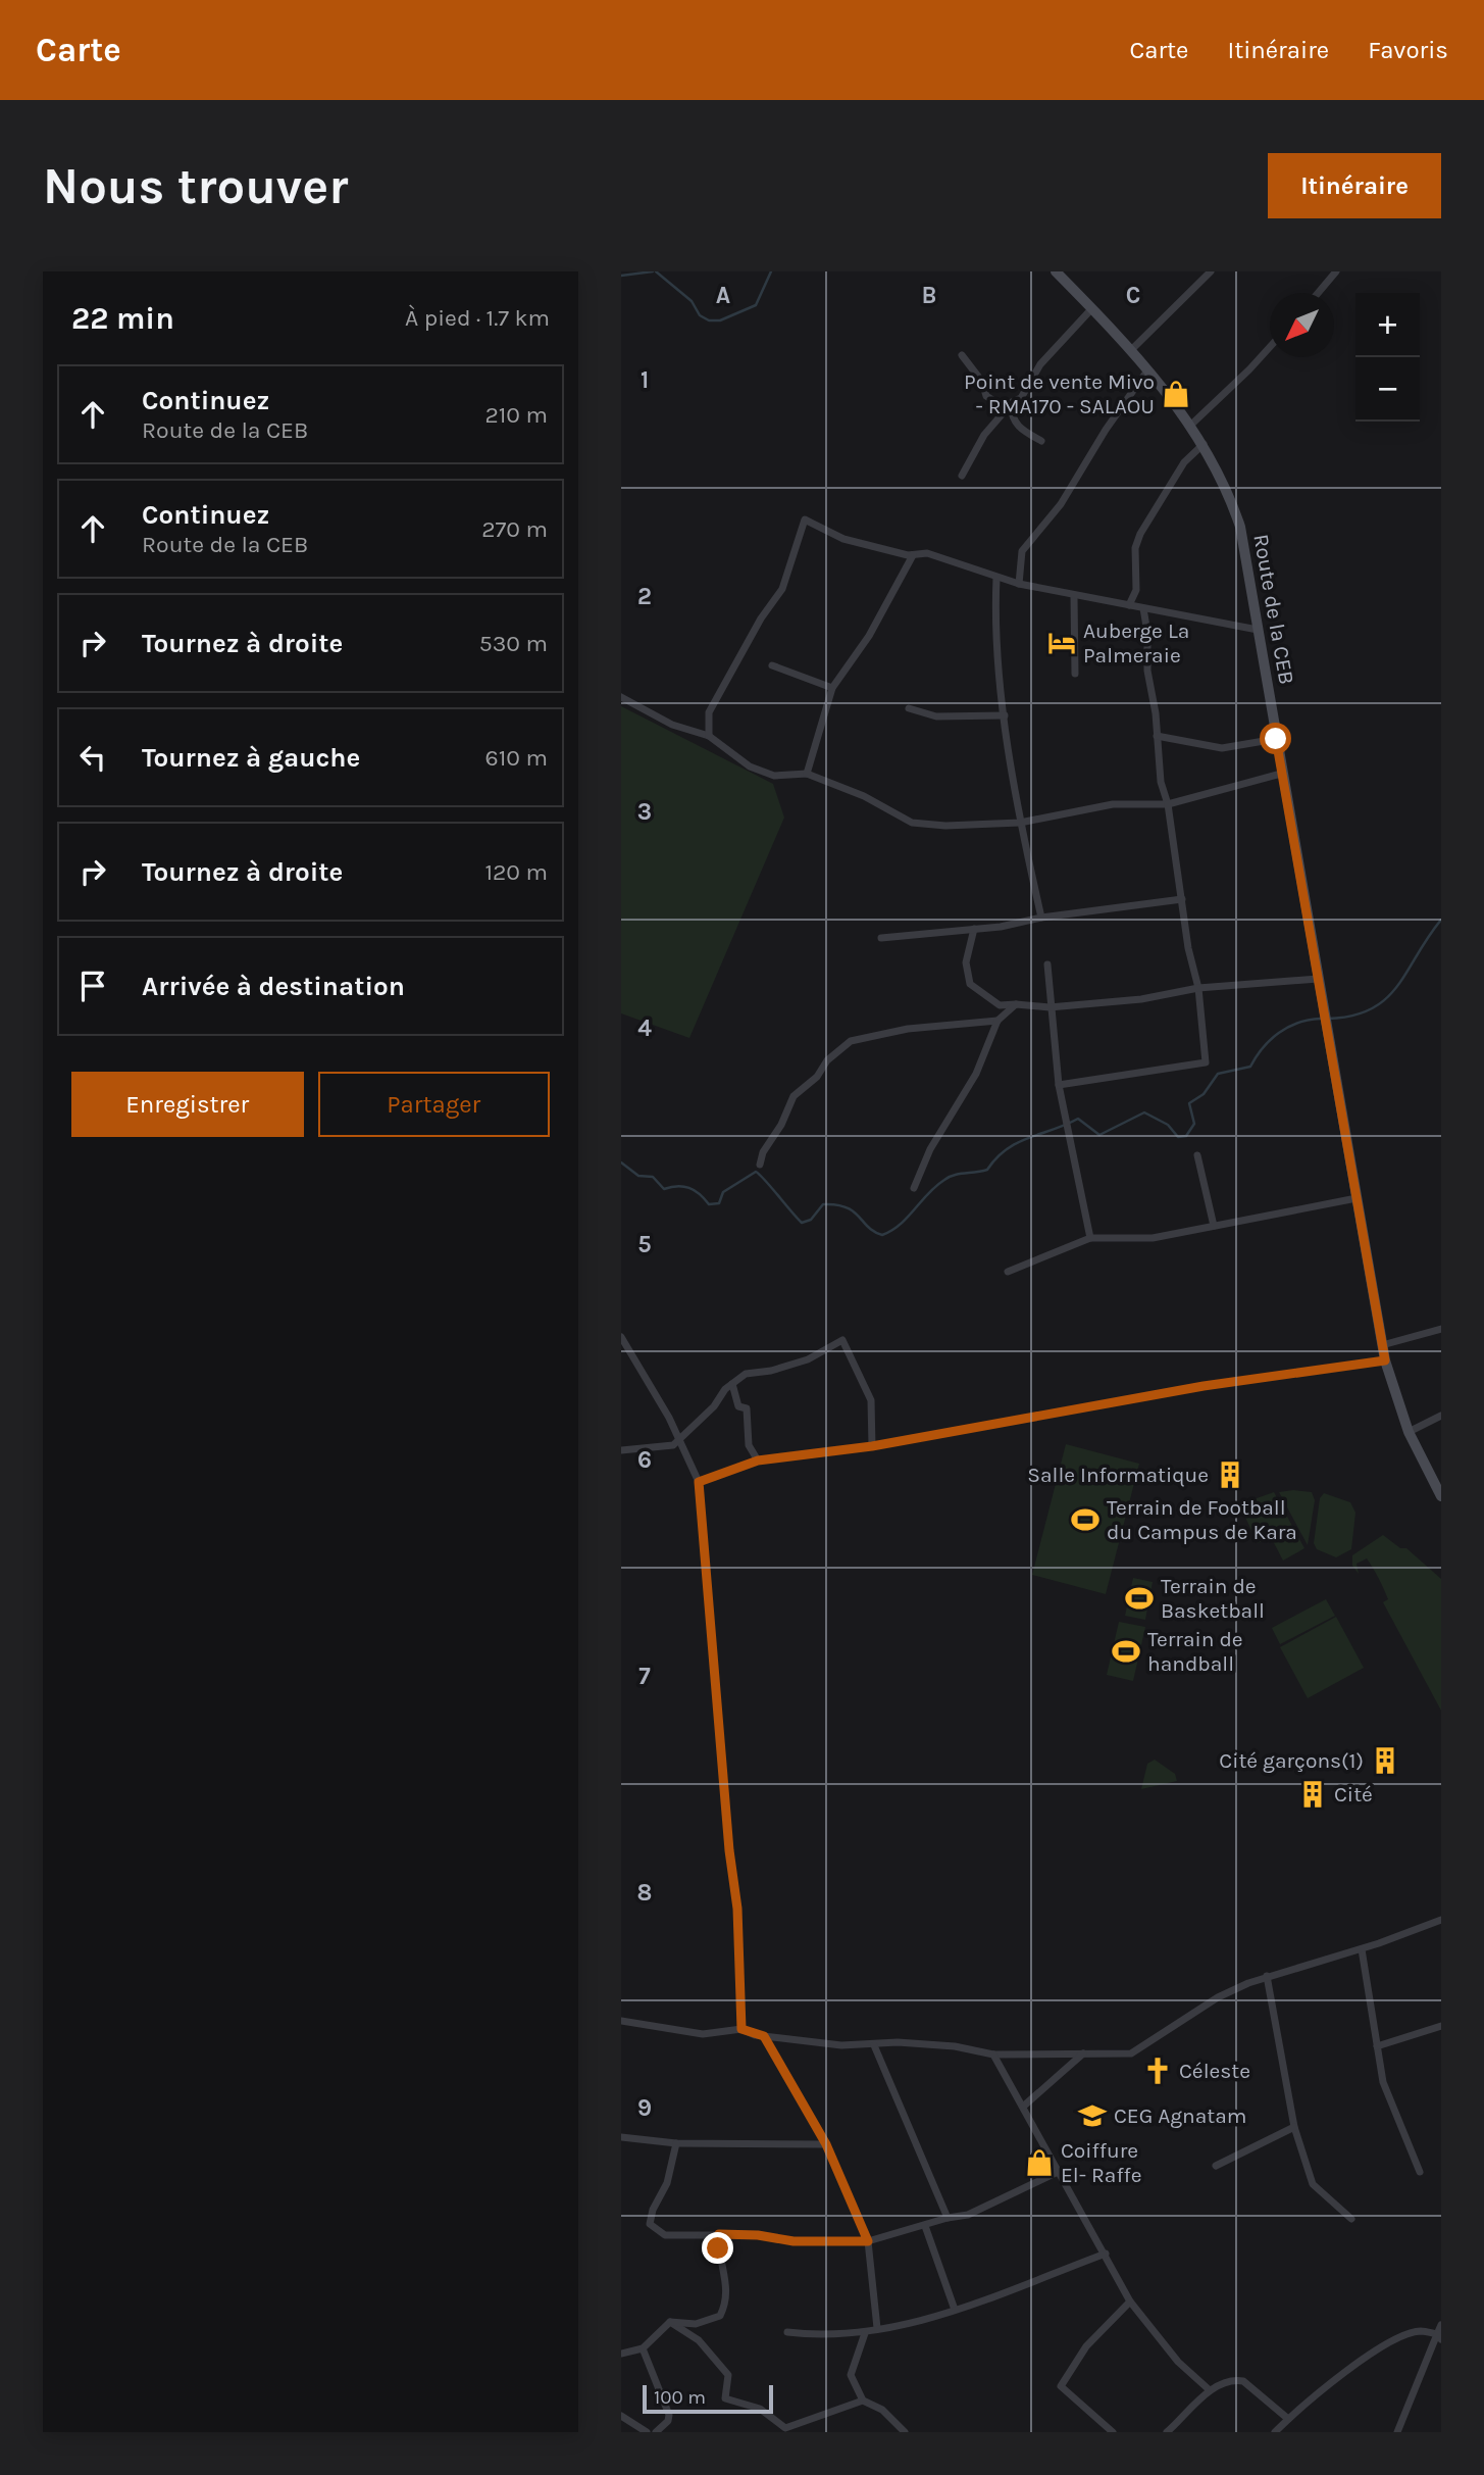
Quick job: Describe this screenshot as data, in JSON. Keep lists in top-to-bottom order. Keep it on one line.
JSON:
{"streets":{"main road":["Route de la CEB"]},"places":{"shop":["Point de vente Mivo - RMA170 - SALAOU","Coiffure El- Raffe"],"hotel":["Auberge La Palmeraie"],"building":["Salle Informatique","Cité garçons(1)","Cité"],"sports":["Terrain de Football du Campus de Kara","Terrain de Basketball","Terrain de handball"],"church":["Céleste"],"school or university":["CEG Agnatam"]},"scale_bar":"100 m","north":"bottom left","page":{"header":"Carte","nav":["Carte","Itinéraire","Favoris"],"buttons":["Itinéraire",["Enregistrer","Partager"]],"title":"Nous trouver","heading":["22 min","À pied · 1.7 km"],"map_buttons":["+","−"],"list":[["Continuez","Route de la CEB","210 m"],["Continuez","Route de la CEB","270 m"],["Tournez à droite","530 m"],["Tournez à gauche","610 m"],["Tournez à droite","120 m"],"Arrivée à destination"],"scale":"100 m"},"grid":{"columns":["A","B","C"],"rows":["1","2","3","4","5","6","7","8","9"]}}
